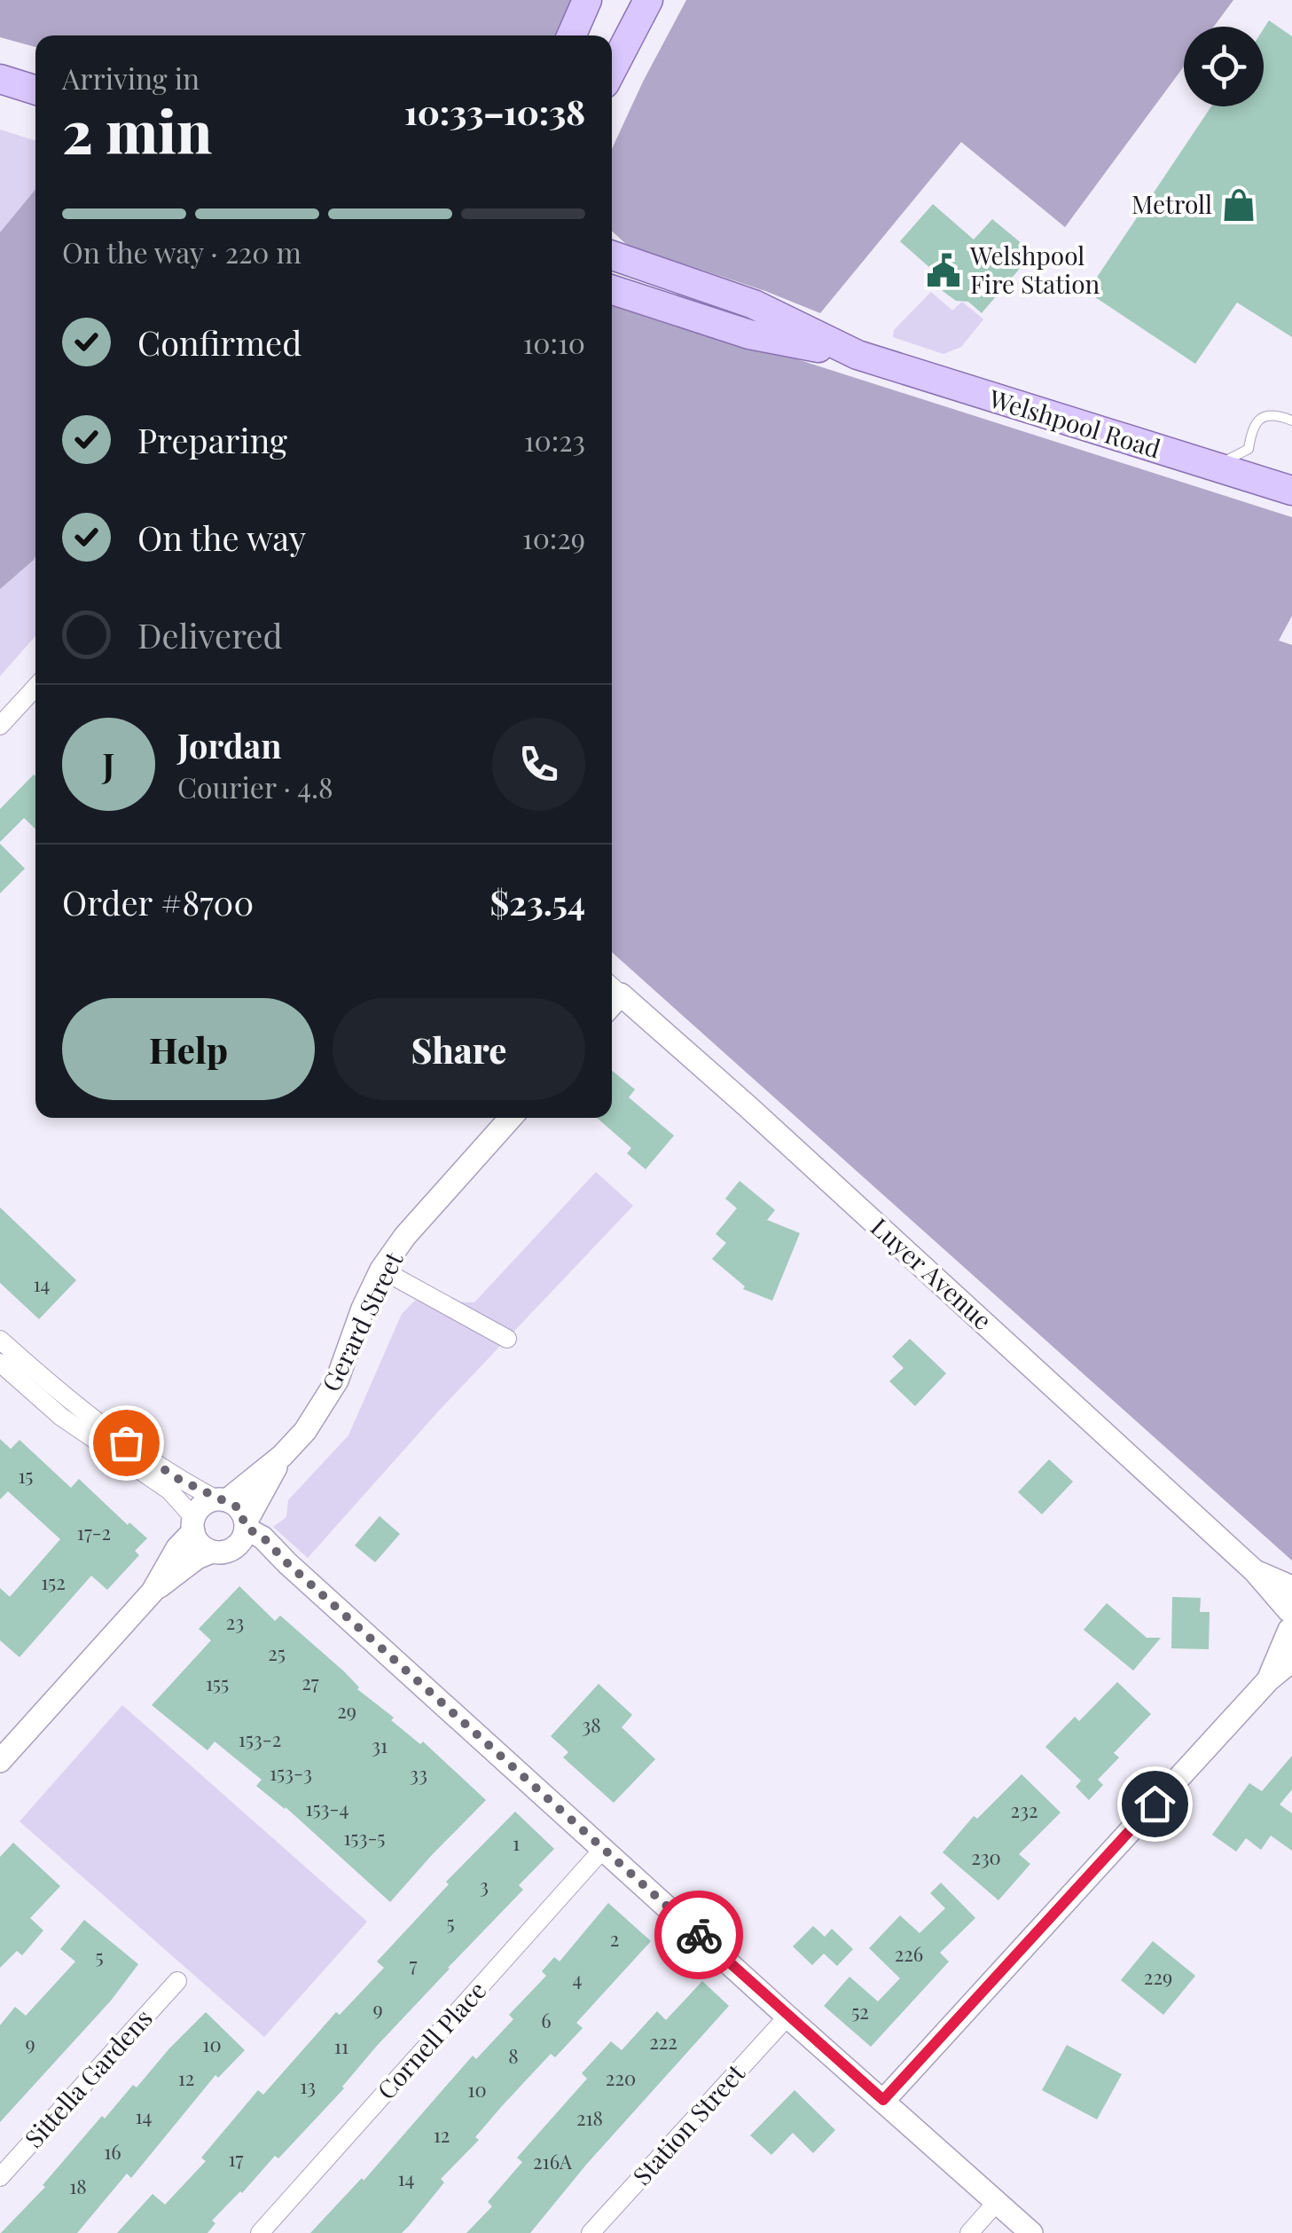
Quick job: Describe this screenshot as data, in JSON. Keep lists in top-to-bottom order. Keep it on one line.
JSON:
{"streets":{"main road":["Welshpool Road"],"street":["Luyer Avenue","Gerard Street","Cornell Place","Sittella Gardens","Station Street"]},"places":{"shop":["Metroll"],"public building":["Welshpool Fire Station"]},"house_numbers":["14","15","17-2","152","23","25","27","155","29","38","153-2","31","153-3","33","153-4","232","153-5","1","230","3","5","2","226","5","7","229","4","9","52","6","222","9","10","11","8","12","220","13","10","14","218","12","16","17","216A","14","18"],"page":{"heading":["2 min","Arriving in","10:33–10:38"],"panel":["Jordan","Courier · 4.8","Order #8700","$23.54"],"bar":"On the way · 220 m","list":[["Confirmed","10:10"],["Preparing","10:23"],["On the way","10:29"],"Delivered"],"round":"J","buttons":["Help","Share"]}}
